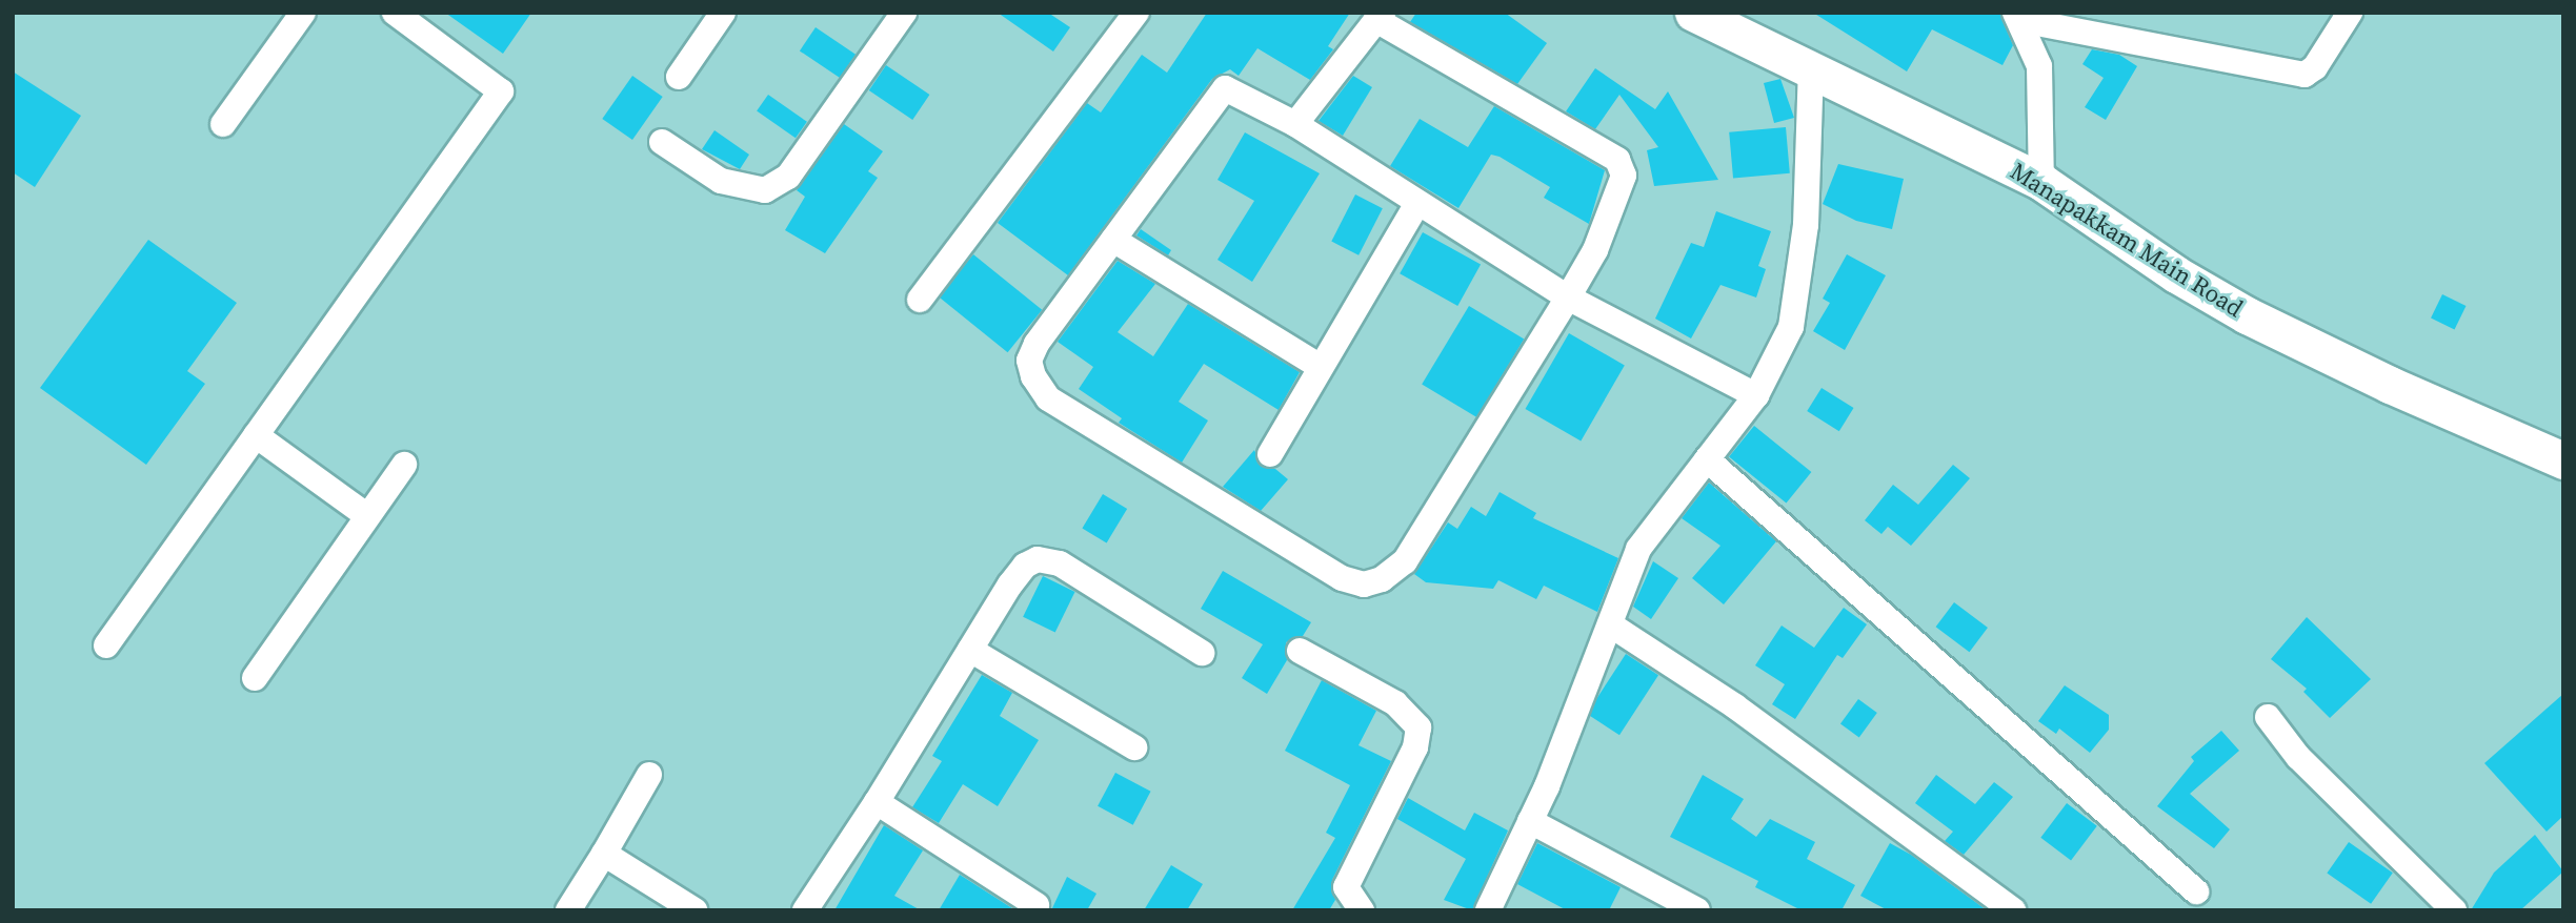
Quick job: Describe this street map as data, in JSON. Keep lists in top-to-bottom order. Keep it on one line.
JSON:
{"streets":{"main road":["Manapakkam Main Road"]}}
